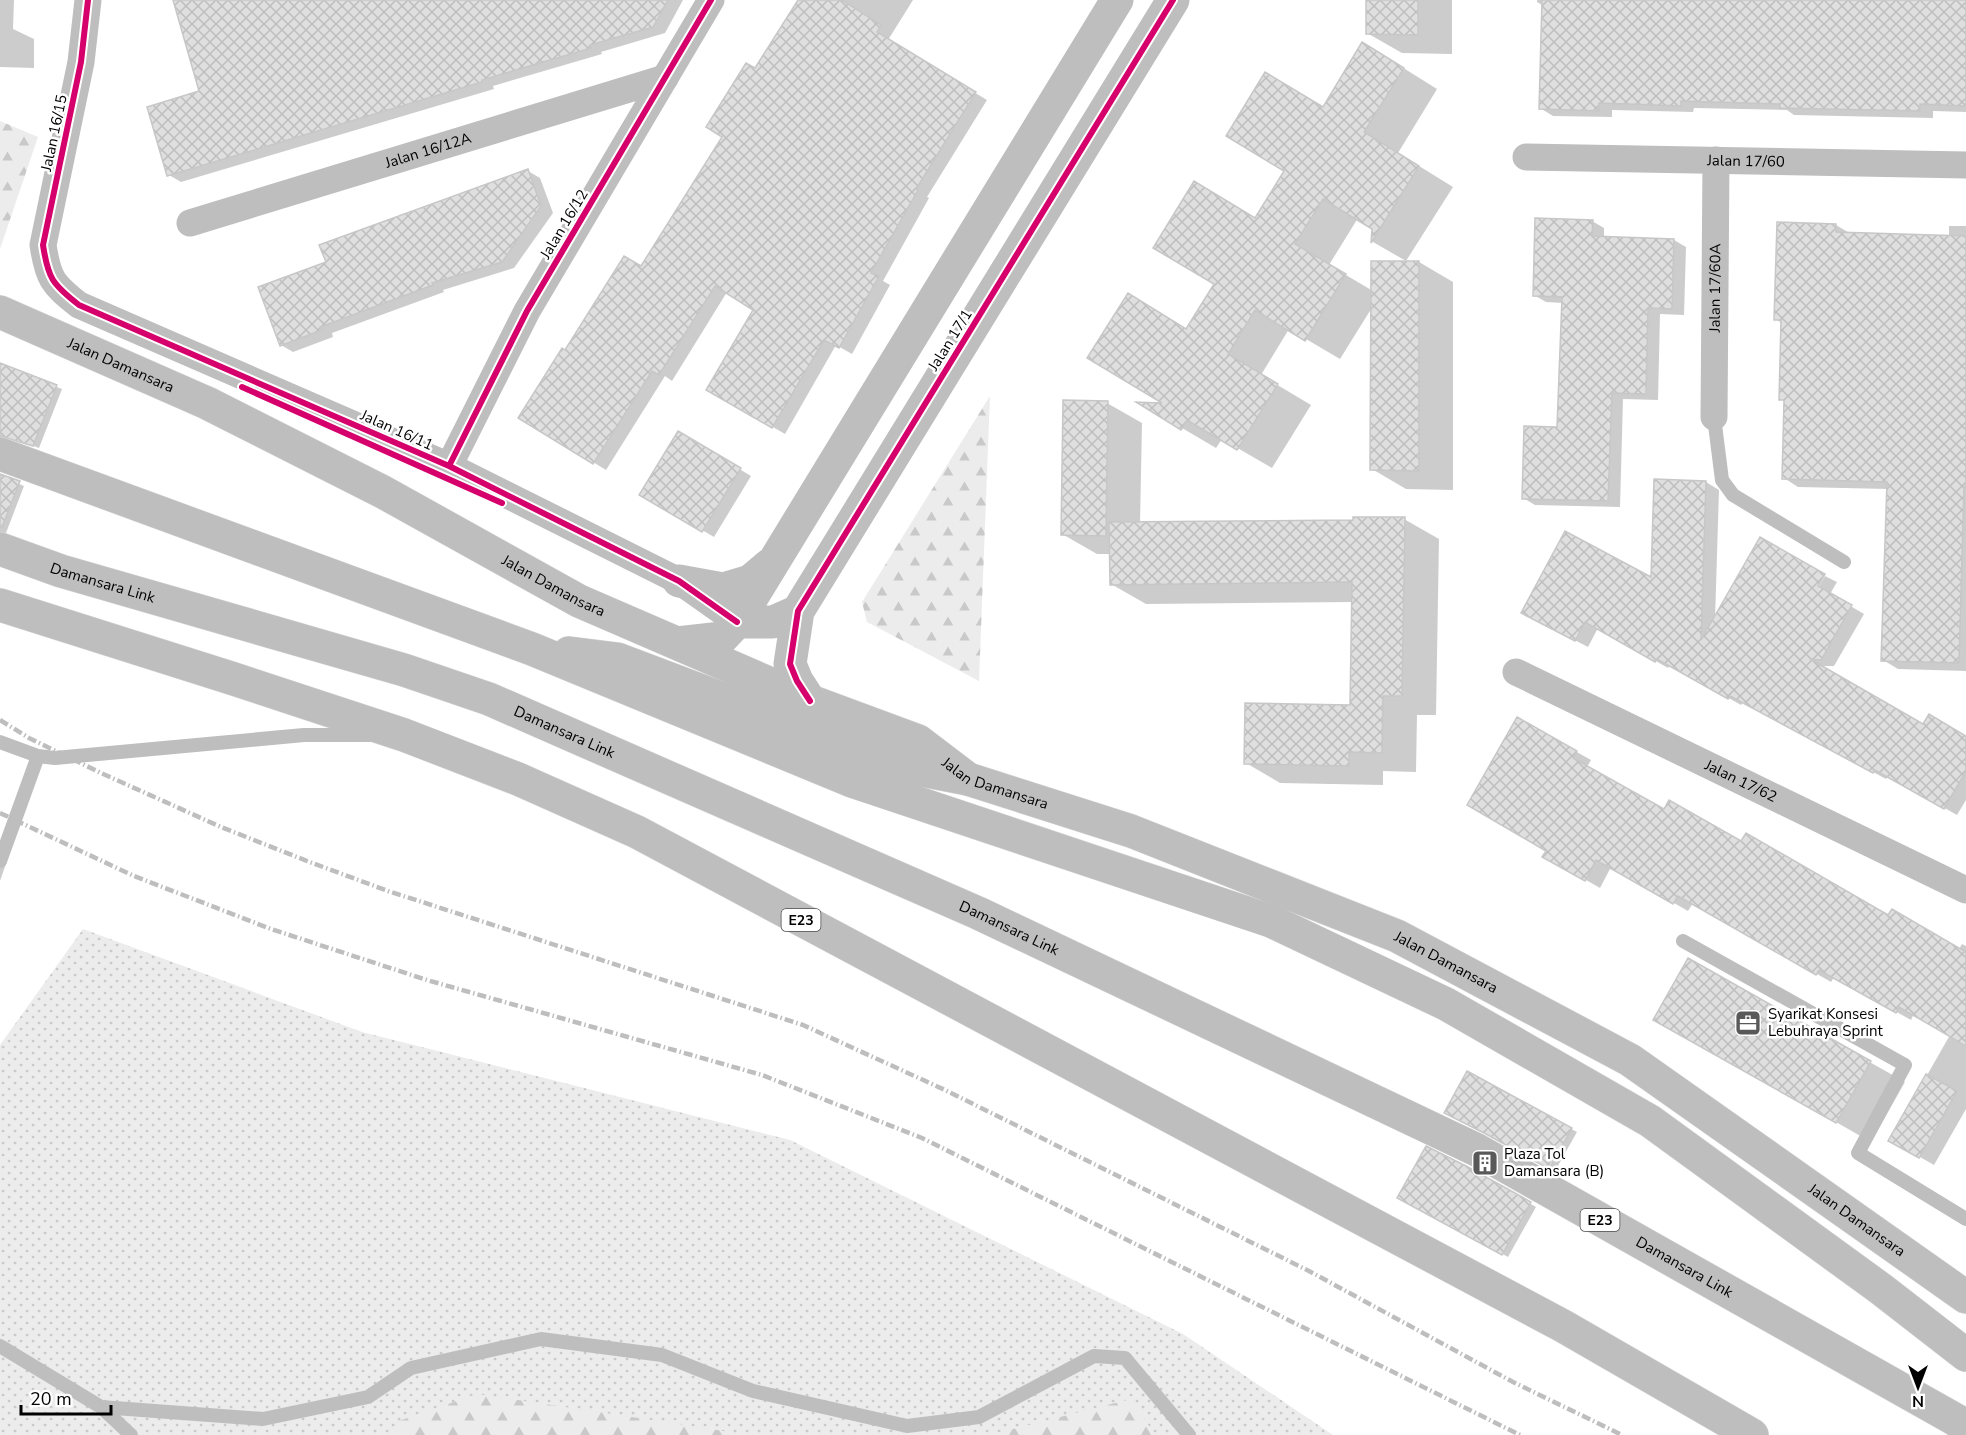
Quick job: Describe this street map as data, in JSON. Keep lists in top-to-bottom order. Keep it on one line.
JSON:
{"streets":{"main road":["Jalan 17/1","Jalan Damansara","Damansara Link","E23"],"street":["Jalan 16/15","Jalan 16/12A","Jalan 17/60","Jalan 16/12","Jalan 17/60A","Jalan 16/11","Jalan 17/62"]},"crossings":[["Jalan 16/15","Jalan 16/11"],["Jalan 16/12A","Jalan 16/12"],["Jalan 17/60","Jalan 17/60A"],["Jalan 16/12","Jalan 16/11"],["Jalan 17/1","Jalan Damansara"]],"places":{"office":["Syarikat Konsesi Lebuhraya Sprint"],"building":["Plaza Tol Damansara (B)"]},"scale_bar":"20 m","north":"bottom"}
